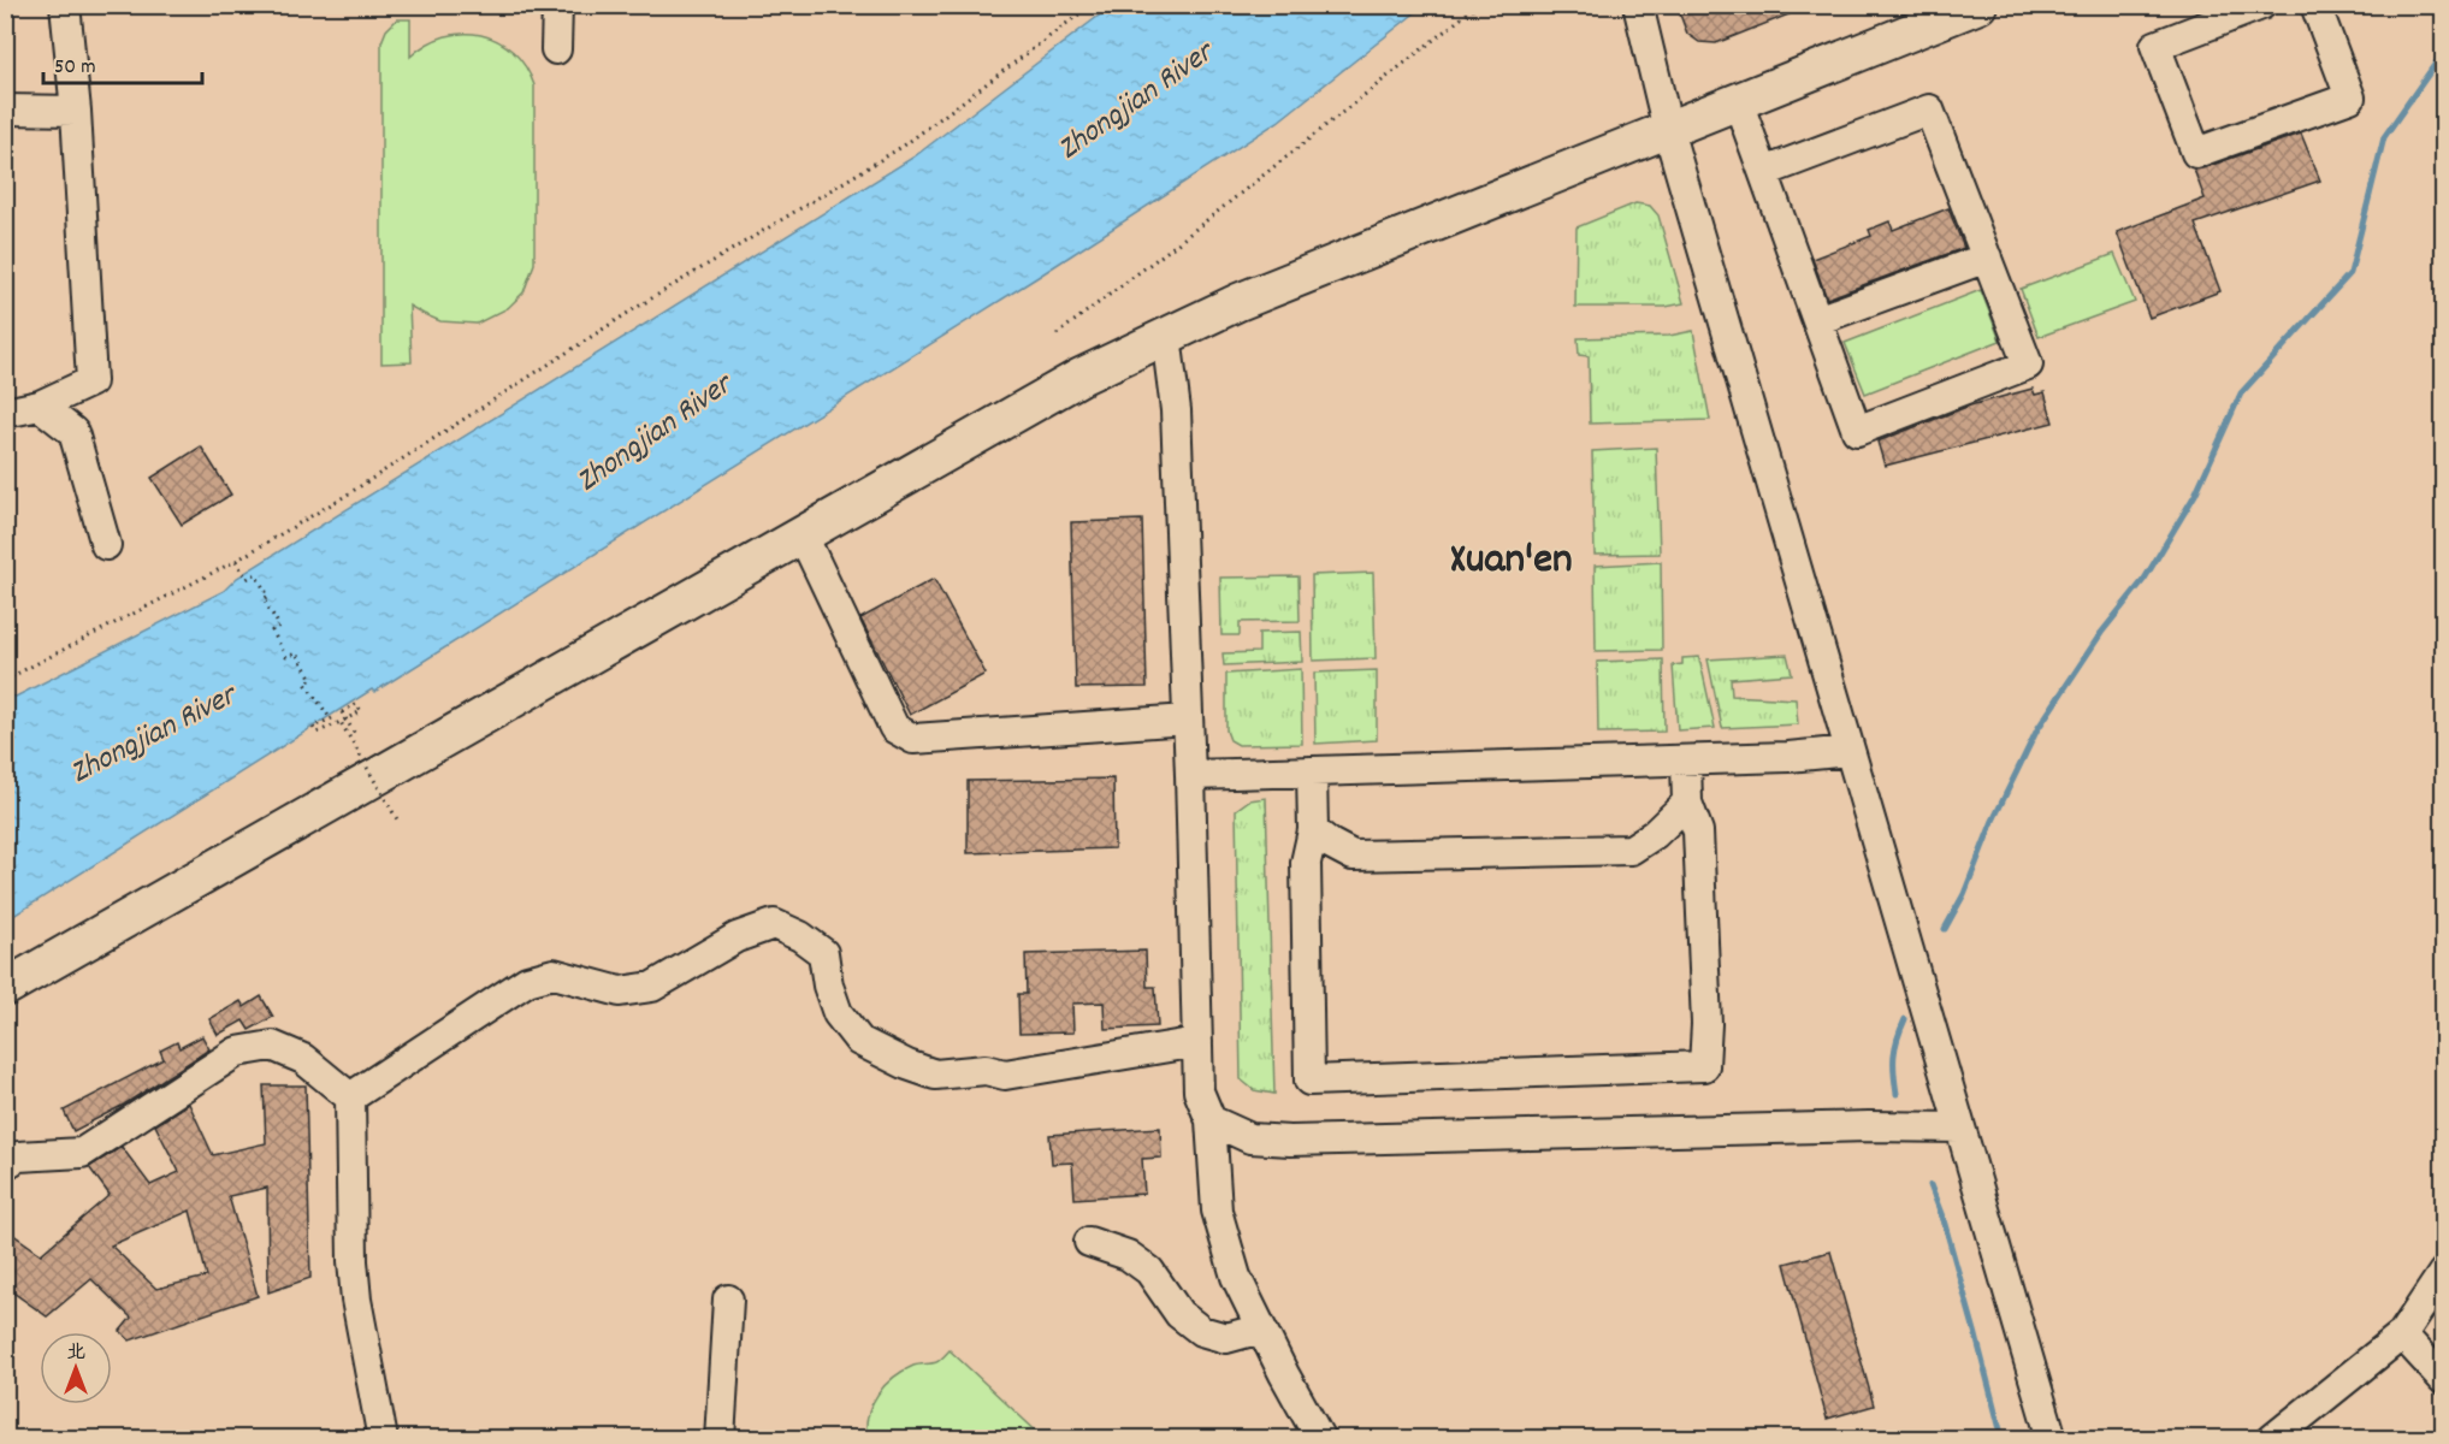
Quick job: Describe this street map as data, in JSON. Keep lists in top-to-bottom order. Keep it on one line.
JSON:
{"districts":["Xuan'en"],"water":["Zhongjian River"],"scale_bar":"50 m","north":"top"}
